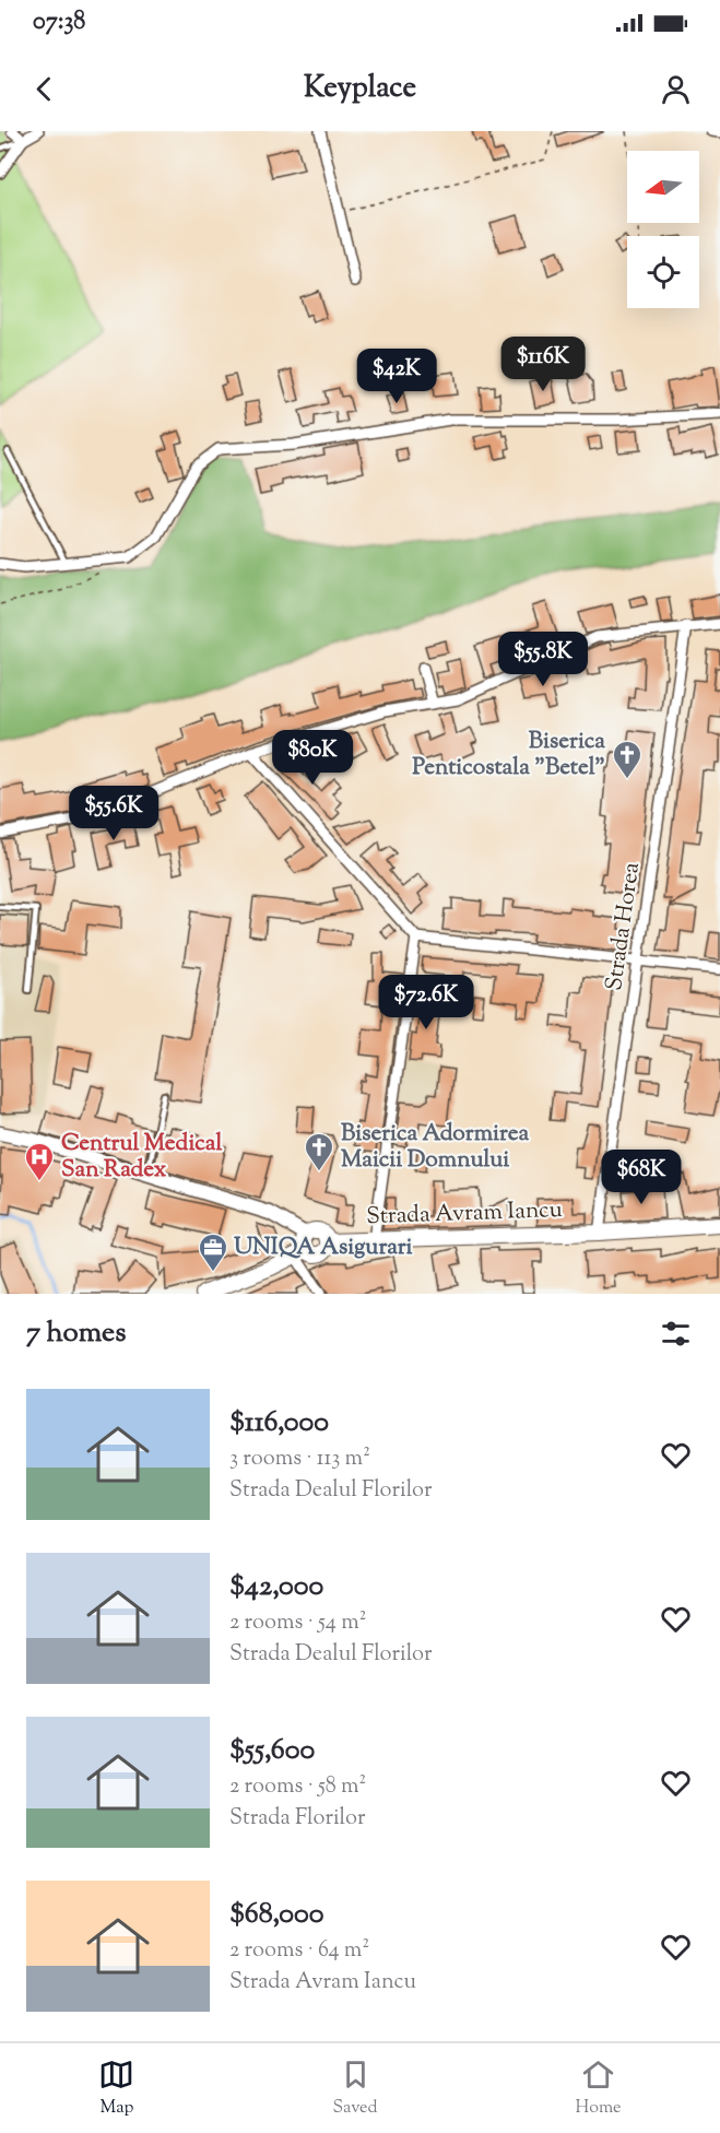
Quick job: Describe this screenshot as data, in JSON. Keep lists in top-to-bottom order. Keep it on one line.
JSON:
{"streets":{"main road":["Strada Avram Iancu"],"street":["Strada Horea"]},"crossings":[["Strada Horea","Strada Avram Iancu"]],"places":{"church":["Biserica Penticostala \"Betel\"","Biserica Adormirea Maicii Domnului"],"hospital":["Centrul Medical San Radex"],"office":["UNIQA Asigurari"]},"north":"left","page":{"status":"07:38","header":"Keyplace","price":["$116K","$42K","$55.8K","$80K","$55.6K","$72.6K","$68K"],"heading":"7 homes","list":[{"name":"$116,000","note":"3 rooms · 113 m² · Strada Dealul Florilor"},{"name":"$42,000","note":"2 rooms · 54 m² · Strada Dealul Florilor"},{"name":"$55,600","note":"2 rooms · 58 m² · Strada Florilor"},{"name":"$68,000","note":"2 rooms · 64 m² · Strada Avram Iancu"}],"tabs":["Map","Saved","Home"]}}
